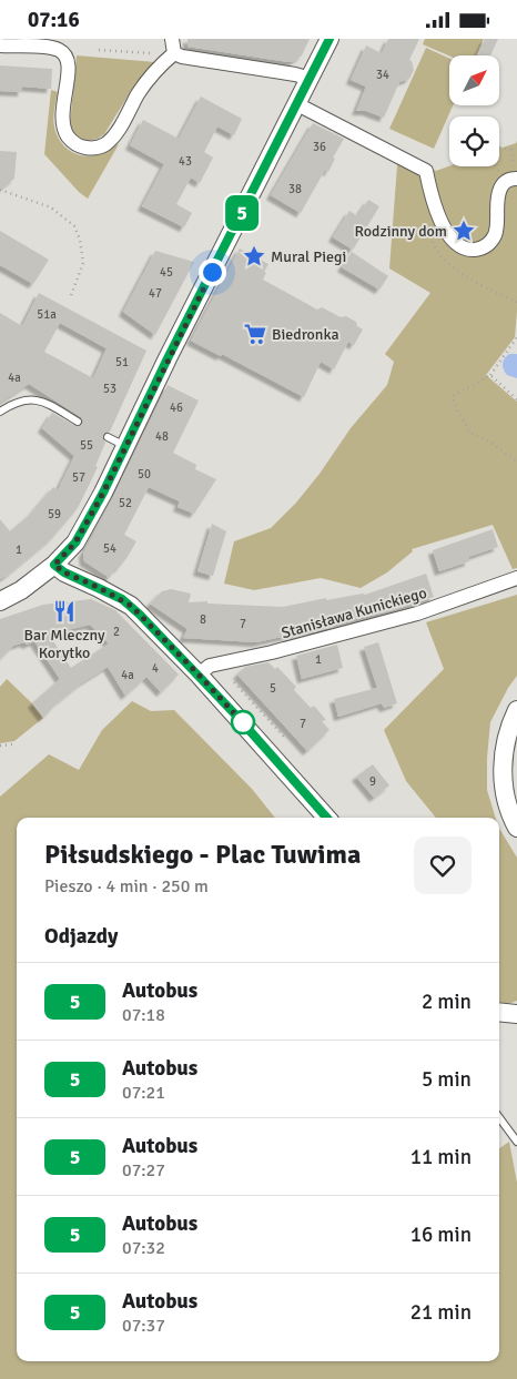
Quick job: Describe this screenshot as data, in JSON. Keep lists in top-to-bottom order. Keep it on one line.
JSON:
{"streets":{"street":["Stanisława Kunickiego"]},"places":{"place":["Rodzinny dom","Mural Piegi"],"supermarket":["Biedronka"],"restaurant":["Bar Mleczny Korytko"]},"lines":["bus line 5"],"house_numbers":["34","36","43","38","45","47","51a","51","4a","53","46","48","55","50","57","52","59","54","1","8","7","2","1","4","4a","5","7","9"],"north":"top right","page":{"status":"07:16","on_map":"5","heading":[["Piłsudskiego - Plac Tuwima","Pieszo · 4 min · 250 m"],"Odjazdy"],"list":[{"mark":"5","name":"Autobus","note":"07:18","value":"2 min"},{"mark":"5","name":"Autobus","note":"07:21","value":"5 min"},{"mark":"5","name":"Autobus","note":"07:27","value":"11 min"},{"mark":"5","name":"Autobus","note":"07:32","value":"16 min"},{"mark":"5","name":"Autobus","note":"07:37","value":"21 min"}]}}
